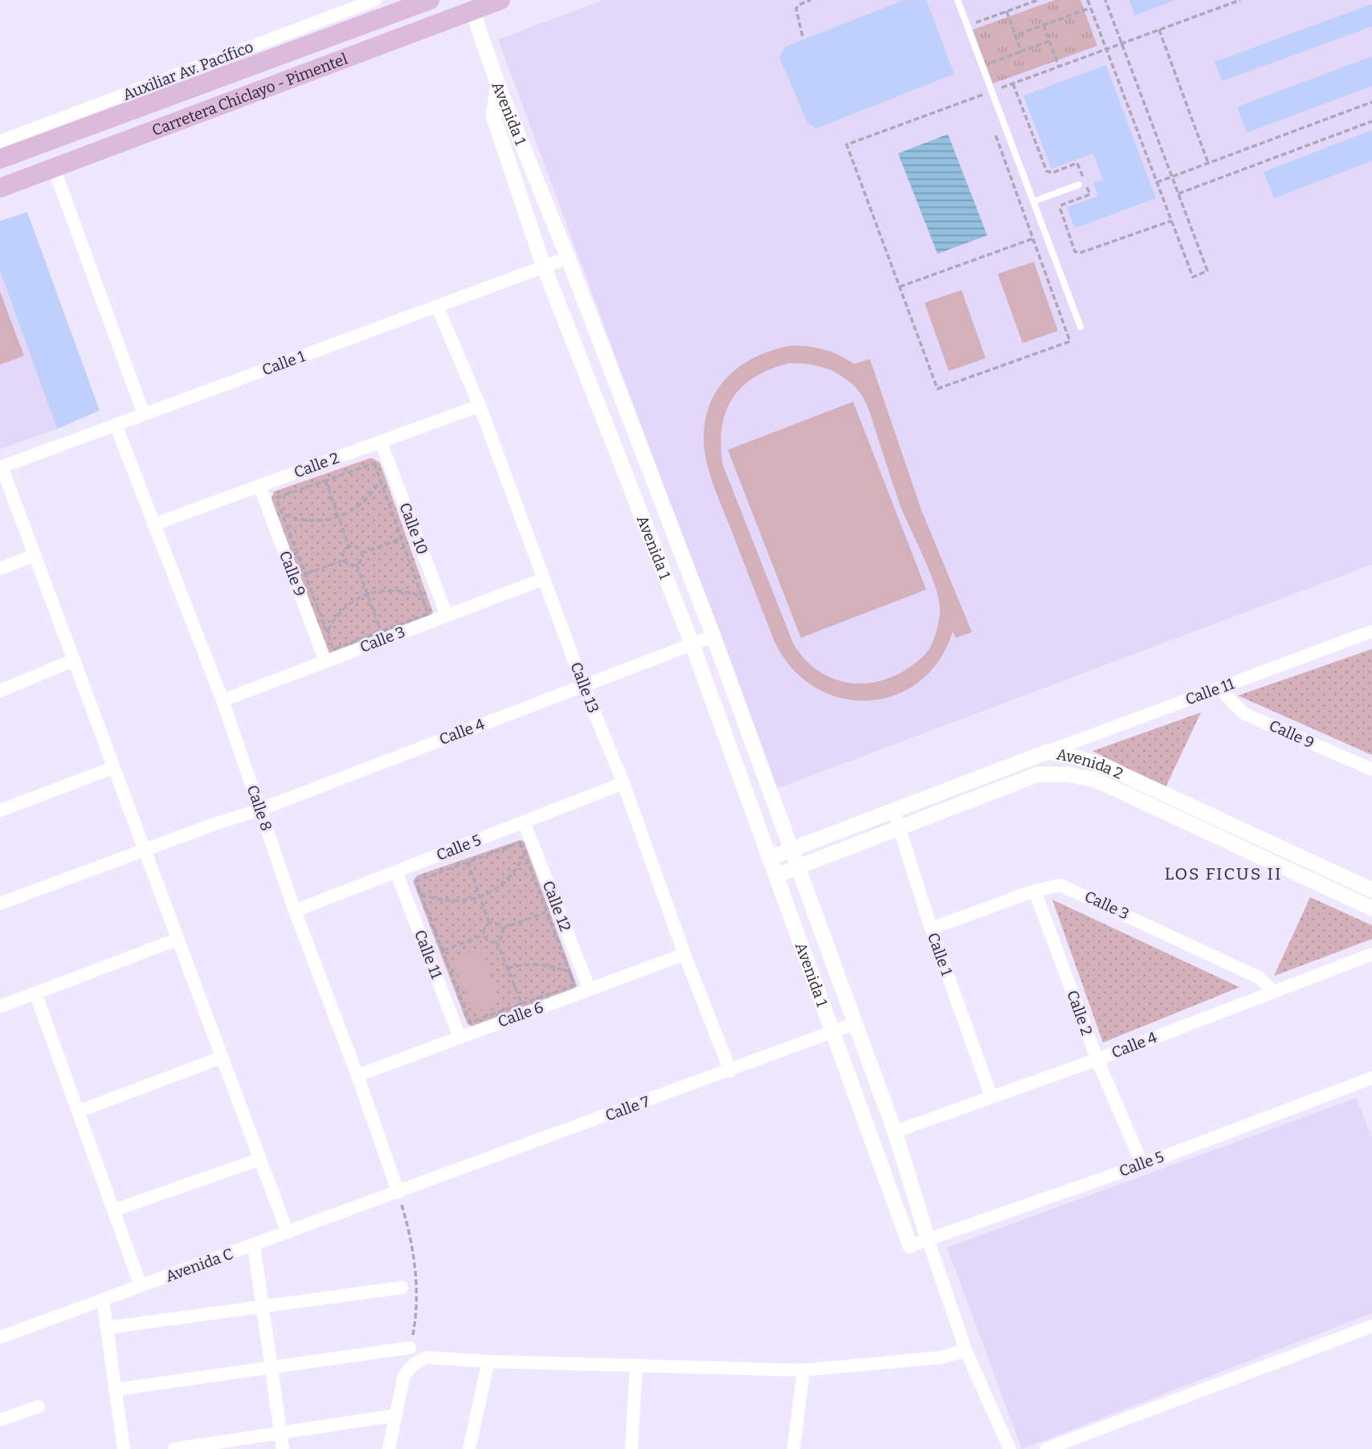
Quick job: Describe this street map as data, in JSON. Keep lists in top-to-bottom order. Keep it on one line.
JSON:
{"streets":{"main road":["Carretera Chiclayo - Pimentel"],"street":["Auxiliar Av. Pacífico","Avenida 1","Calle 1","Calle 2","Calle 10","Calle 9","Calle 3","Calle 13","Calle 11","Calle 4","Avenida 2","Calle 8","Calle 5","Calle 12","Calle 6","Calle 7","Avenida C"]},"crossings":[["Auxiliar Av. Pacífico","Carretera Chiclayo - Pimentel"],["Avenida 1","Calle 1"],["Avenida 1","Calle 4"],["Avenida 1","Avenida 2"],["Avenida 1","Calle 5"],["Avenida 1","Calle 7"],["Calle 1","Calle 3"],["Calle 1","Calle 13"],["Calle 1","Calle 4"],["Calle 1","Avenida 2"],["Calle 1","Calle 8"],["Calle 2","Calle 10"],["Calle 2","Calle 9"],["Calle 2","Calle 3"],["Calle 2","Calle 13"],["Calle 2","Calle 4"],["Calle 2","Calle 8"],["Calle 2","Calle 5"],["Calle 10","Calle 3"],["Calle 9","Calle 3"],["Calle 9","Calle 11"],["Calle 3","Calle 13"],["Calle 3","Calle 4"],["Calle 3","Calle 8"],["Calle 13","Calle 4"],["Calle 13","Calle 5"],["Calle 13","Calle 6"],["Calle 13","Calle 7"],["Calle 11","Avenida 2"],["Calle 11","Calle 5"],["Calle 11","Calle 6"],["Calle 4","Calle 8"],["Calle 8","Calle 5"],["Calle 8","Calle 6"],["Calle 8","Calle 7"],["Calle 8","Avenida C"],["Calle 5","Calle 12"],["Calle 12","Calle 6"],["Calle 7","Avenida C"]],"districts":["LOS FICUS II"]}
